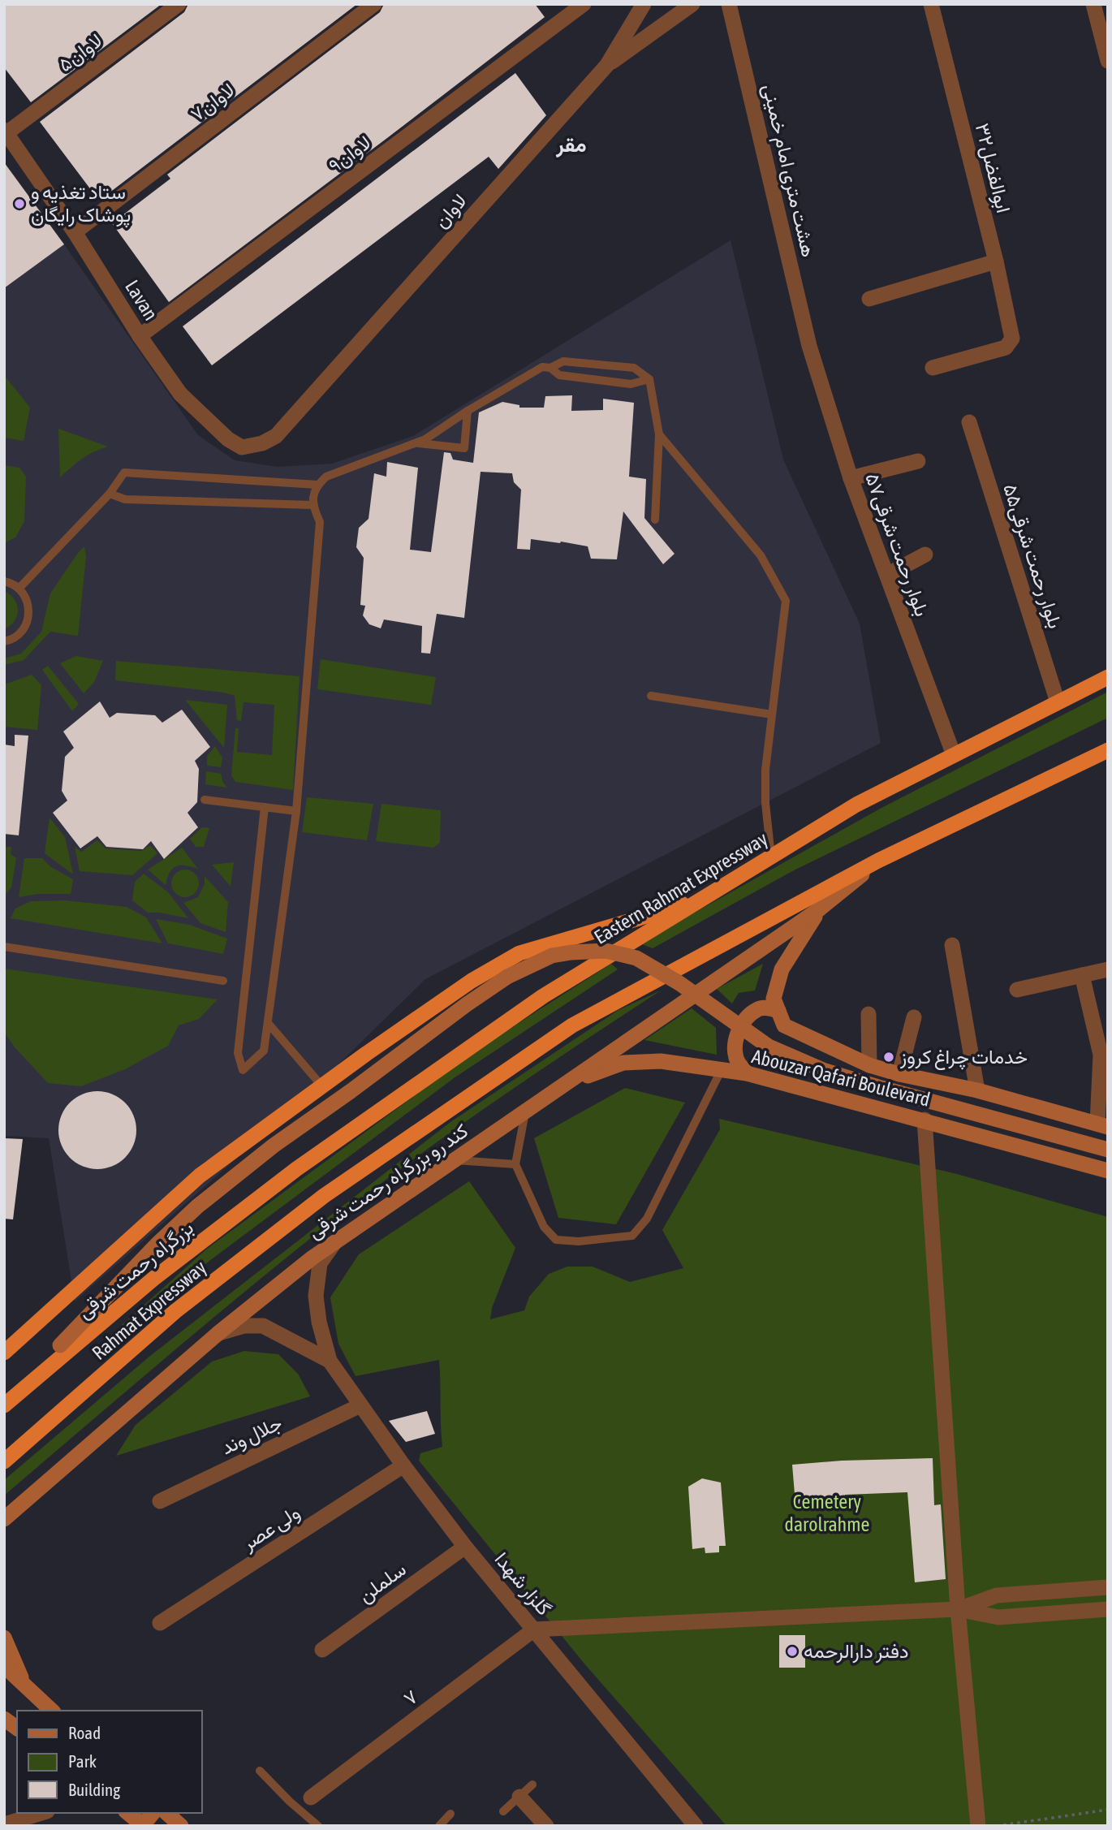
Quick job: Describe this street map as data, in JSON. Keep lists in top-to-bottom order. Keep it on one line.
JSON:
{"streets":{"highway":["Eastern Rahmat Expressway","بزرگراه رحمت شرقی","Rahmat Expressway"],"main road":["Abouzar Qafari Boulevard","کند رو بزرگراه رحمت شرقی"],"street":["۵لاوان","۷لاوان","۹لاوان","ابوالفضل۳۲","هشت متری امام خمینی","لاوان","Lavan","۵۷بلوار رحمت شرقی","بلوار رحمت شرقی۵۵","جلال وند","ولی عصر","سلملن","گلزار شهدا","۷"]},"crossings":[["۵لاوان","Lavan"],["۷لاوان","Lavan"],["۹لاوان","لاوان"],["۹لاوان","Lavan"],["هشت متری امام خمینی","۵۷بلوار رحمت شرقی"],["لاوان","Lavan"],["۵۷بلوار رحمت شرقی","Eastern Rahmat Expressway"],["بلوار رحمت شرقی۵۵","Eastern Rahmat Expressway"],["Eastern Rahmat Expressway","بزرگراه رحمت شرقی"],["Abouzar Qafari Boulevard","کند رو بزرگراه رحمت شرقی"],["کند رو بزرگراه رحمت شرقی","گلزار شهدا"],["جلال وند","گلزار شهدا"],["ولی عصر","گلزار شهدا"],["سلملن","گلزار شهدا"],["گلزار شهدا","۷"]],"districts":["مقر"],"parks":["Cemetery darolrahme"],"places":["ستاد تغذیه و پوشاک رایگان","خدمات چراغ کروز","دفتر دارالرحمه"],"legend":["Road","Park","Building"]}
